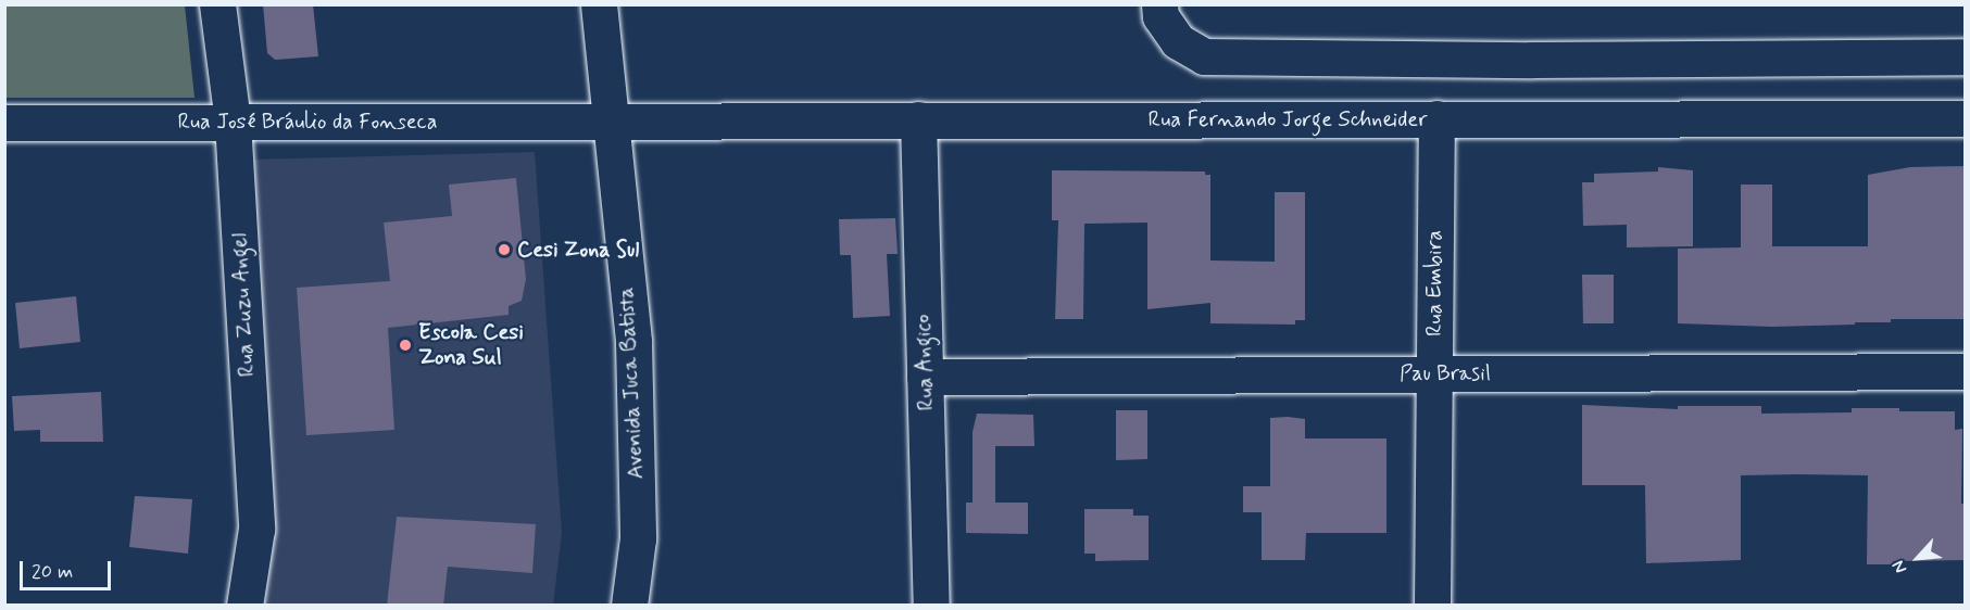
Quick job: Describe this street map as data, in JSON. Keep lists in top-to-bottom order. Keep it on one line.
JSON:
{"streets":{"street":["Rua Fernando Jorge Schneider","Rua José Bráulio da Fonseca","Rua Embira","Rua Zuzu Angel","Rua Angico","Pau Brasil","Avenida Juca Batista"]},"crossings":[["Rua Fernando Jorge Schneider","Rua José Bráulio da Fonseca"],["Rua Fernando Jorge Schneider","Rua Embira"],["Rua Fernando Jorge Schneider","Rua Angico"],["Rua Fernando Jorge Schneider","Avenida Juca Batista"],["Rua José Bráulio da Fonseca","Rua Zuzu Angel"],["Rua José Bráulio da Fonseca","Avenida Juca Batista"],["Rua Embira","Pau Brasil"],["Rua Angico","Pau Brasil"]],"places":["Cesi Zona Sul","Escola Cesi Zona Sul"],"scale_bar":"20 m","north":"bottom left"}
